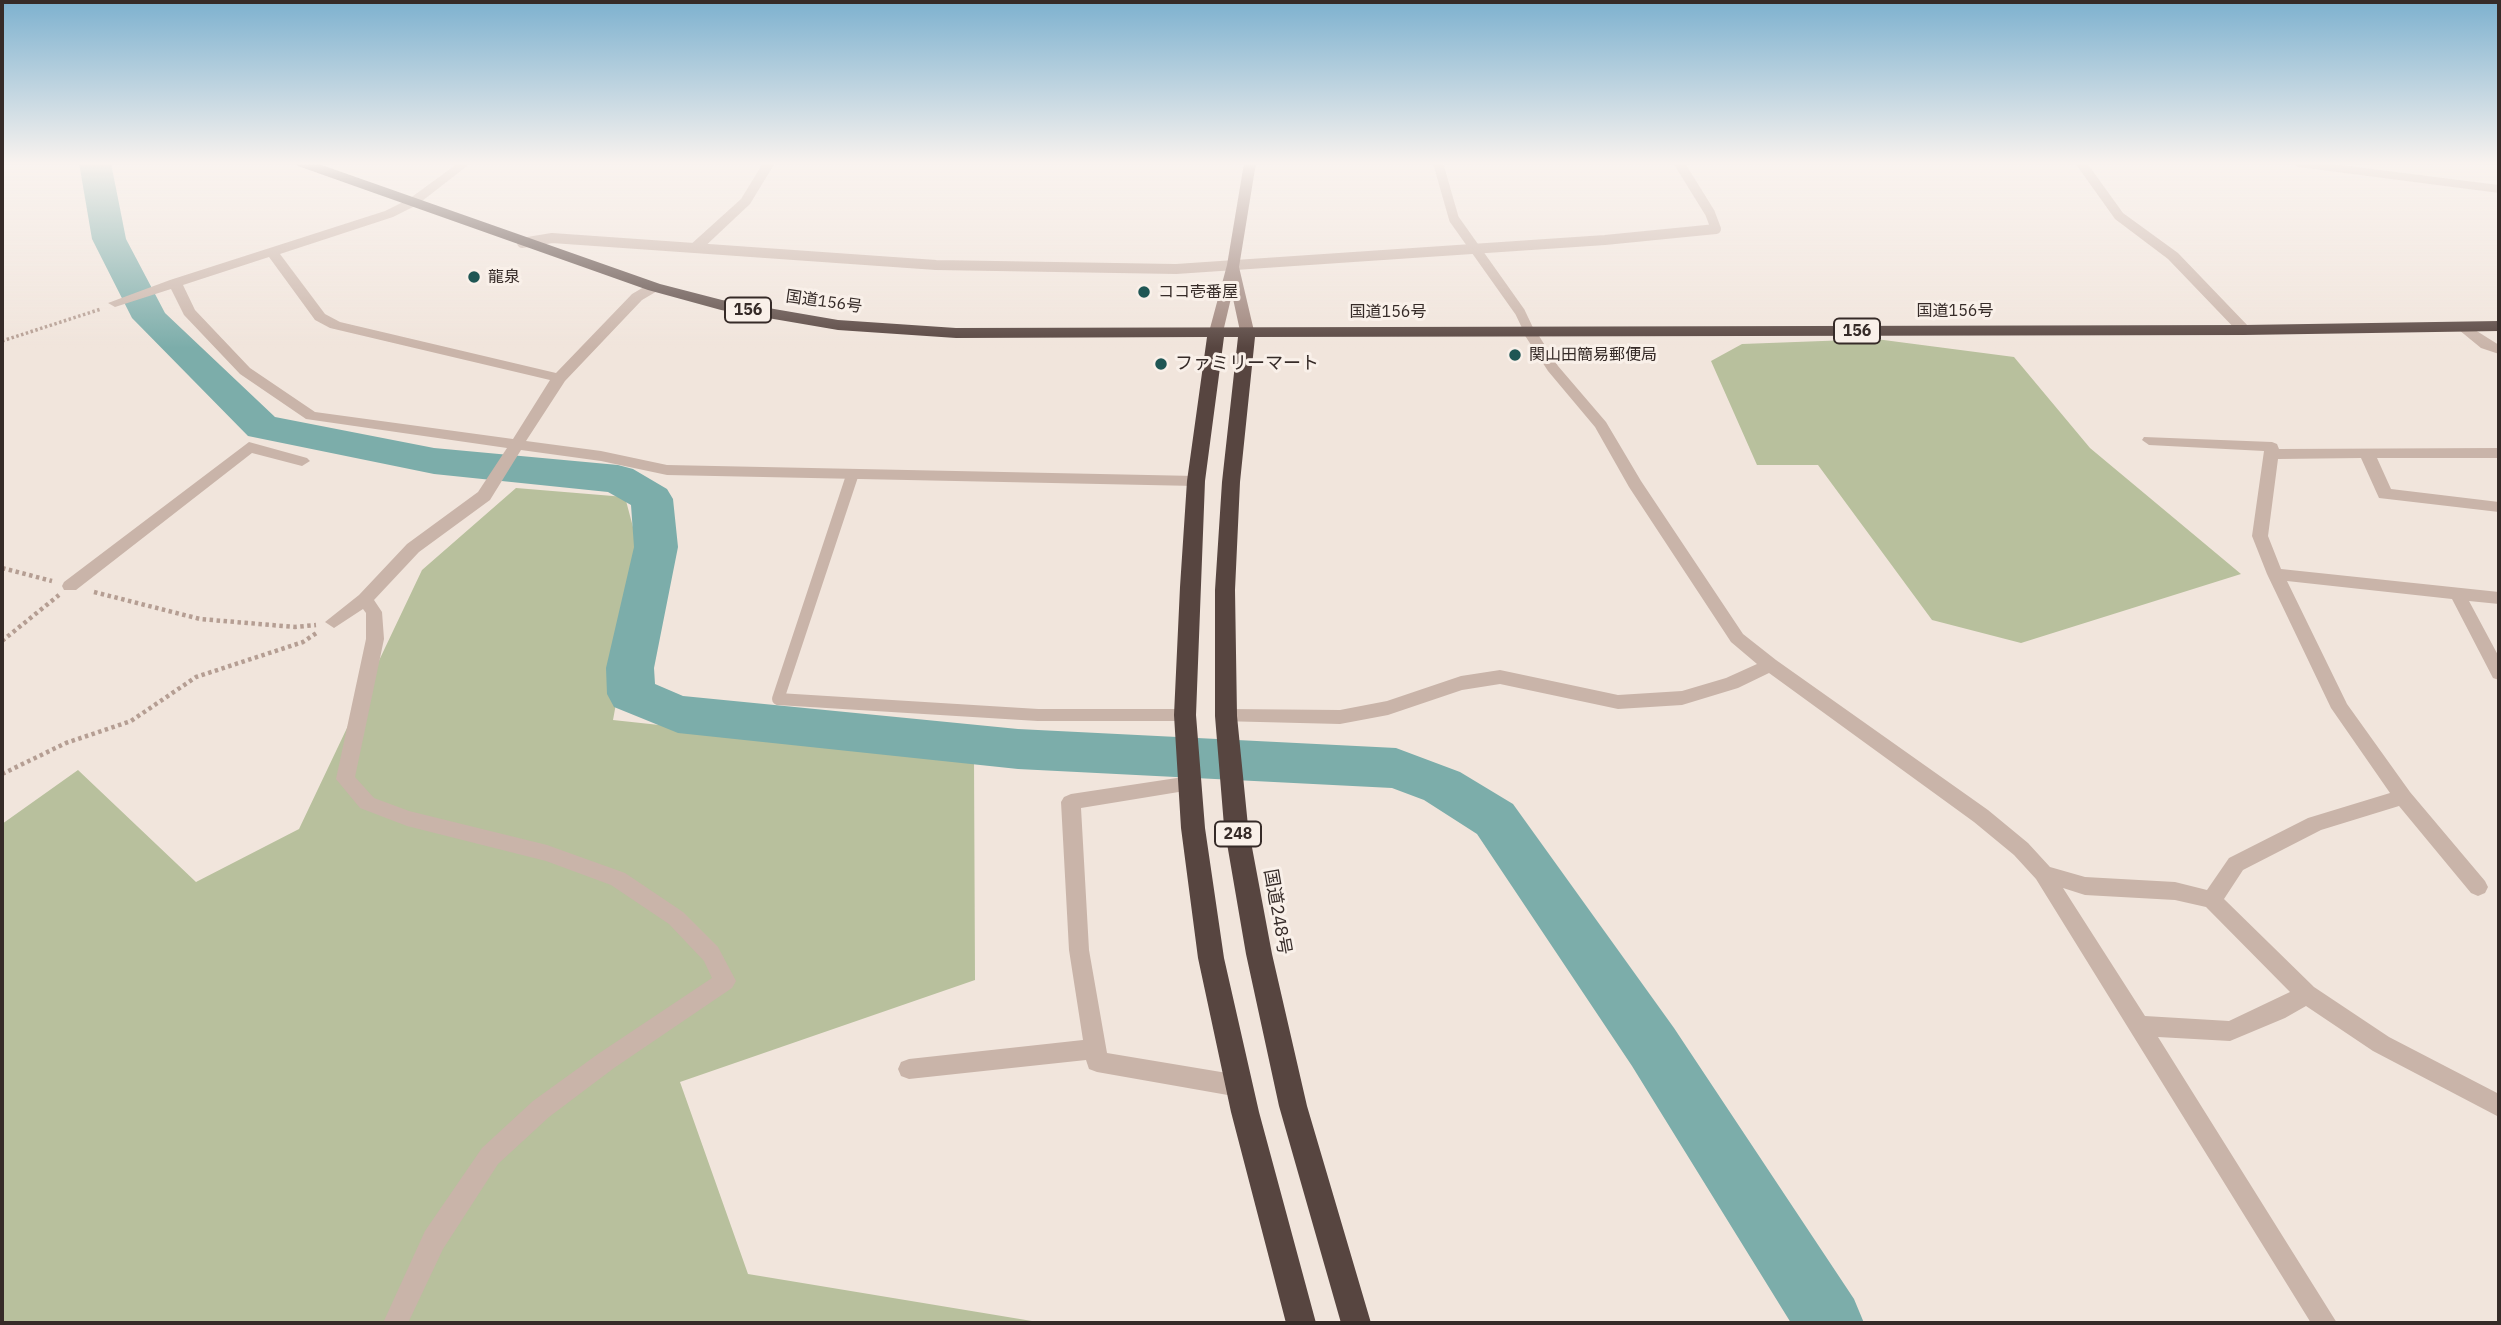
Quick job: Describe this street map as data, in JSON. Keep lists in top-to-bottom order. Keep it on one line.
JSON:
{"streets":{"highway":["国道156号","156","248","国道248号"]},"crossings":[["国道156号","248"],["国道156号","国道248号"]],"places":["龍泉","ココ壱番屋","関山田簡易郵便局","ファミリーマート"]}
